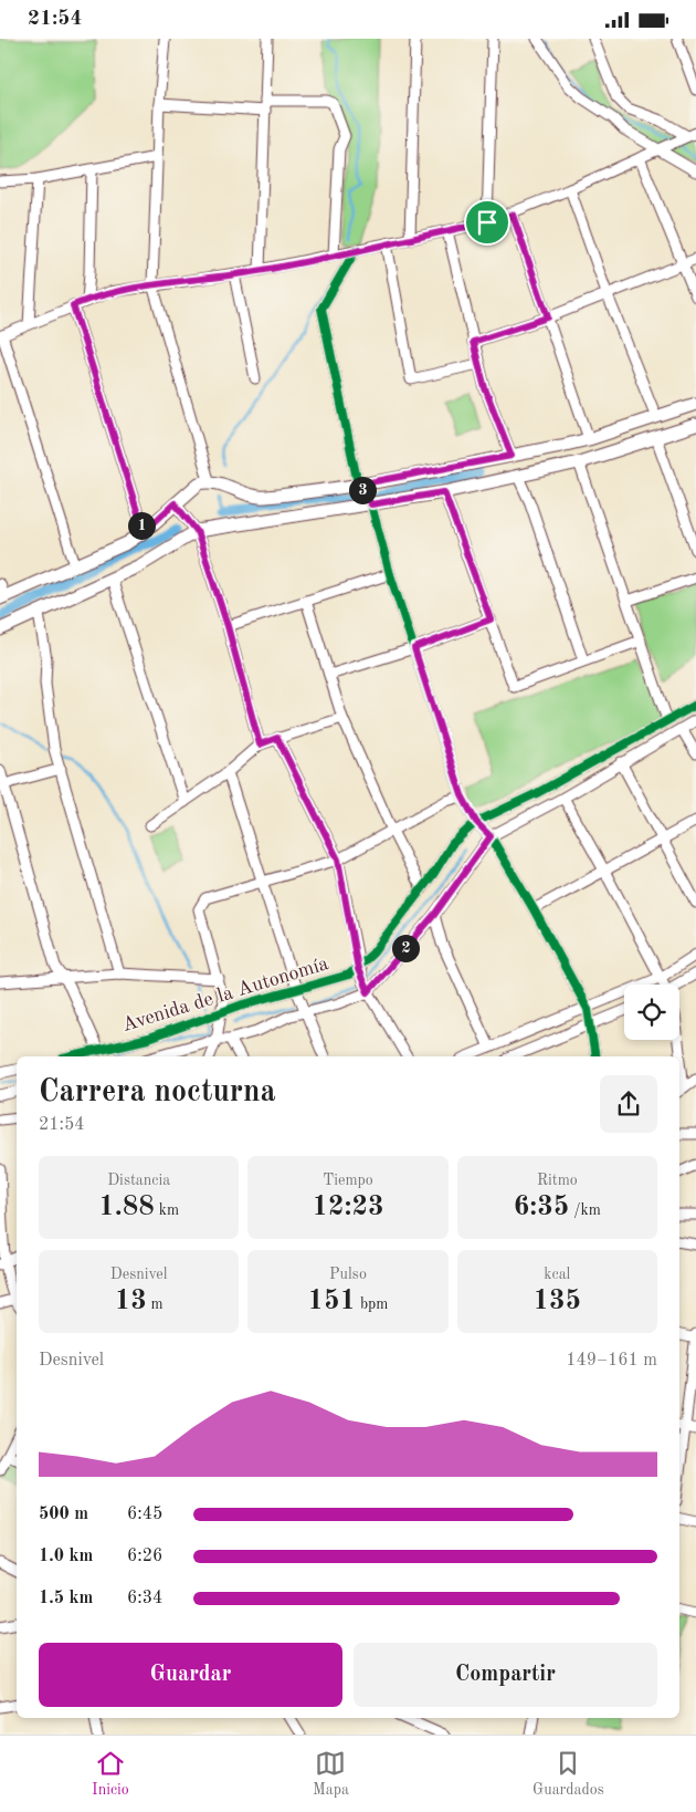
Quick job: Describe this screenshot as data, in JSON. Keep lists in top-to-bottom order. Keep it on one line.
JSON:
{"streets":{"street":["Avenida de la Autonomía"]},"page":{"status":"21:54","pins":["3","1","2"],"heading":["Carrera nocturna","21:54"],"stats":[["Distancia","1.88 km"],["Tiempo","12:23"],["Ritmo","6:35 /km"],["Desnivel","13 m"],["Pulso","151 bpm"],["kcal","135"]],"chart":["Desnivel","149–161 m"],"list":[{"name":"500 m","note":"6:45"},{"name":"1.0 km","note":"6:26"},{"name":"1.5 km","note":"6:34"}],"buttons":["Guardar","Compartir"],"tabs":["Inicio","Mapa","Guardados"]}}
